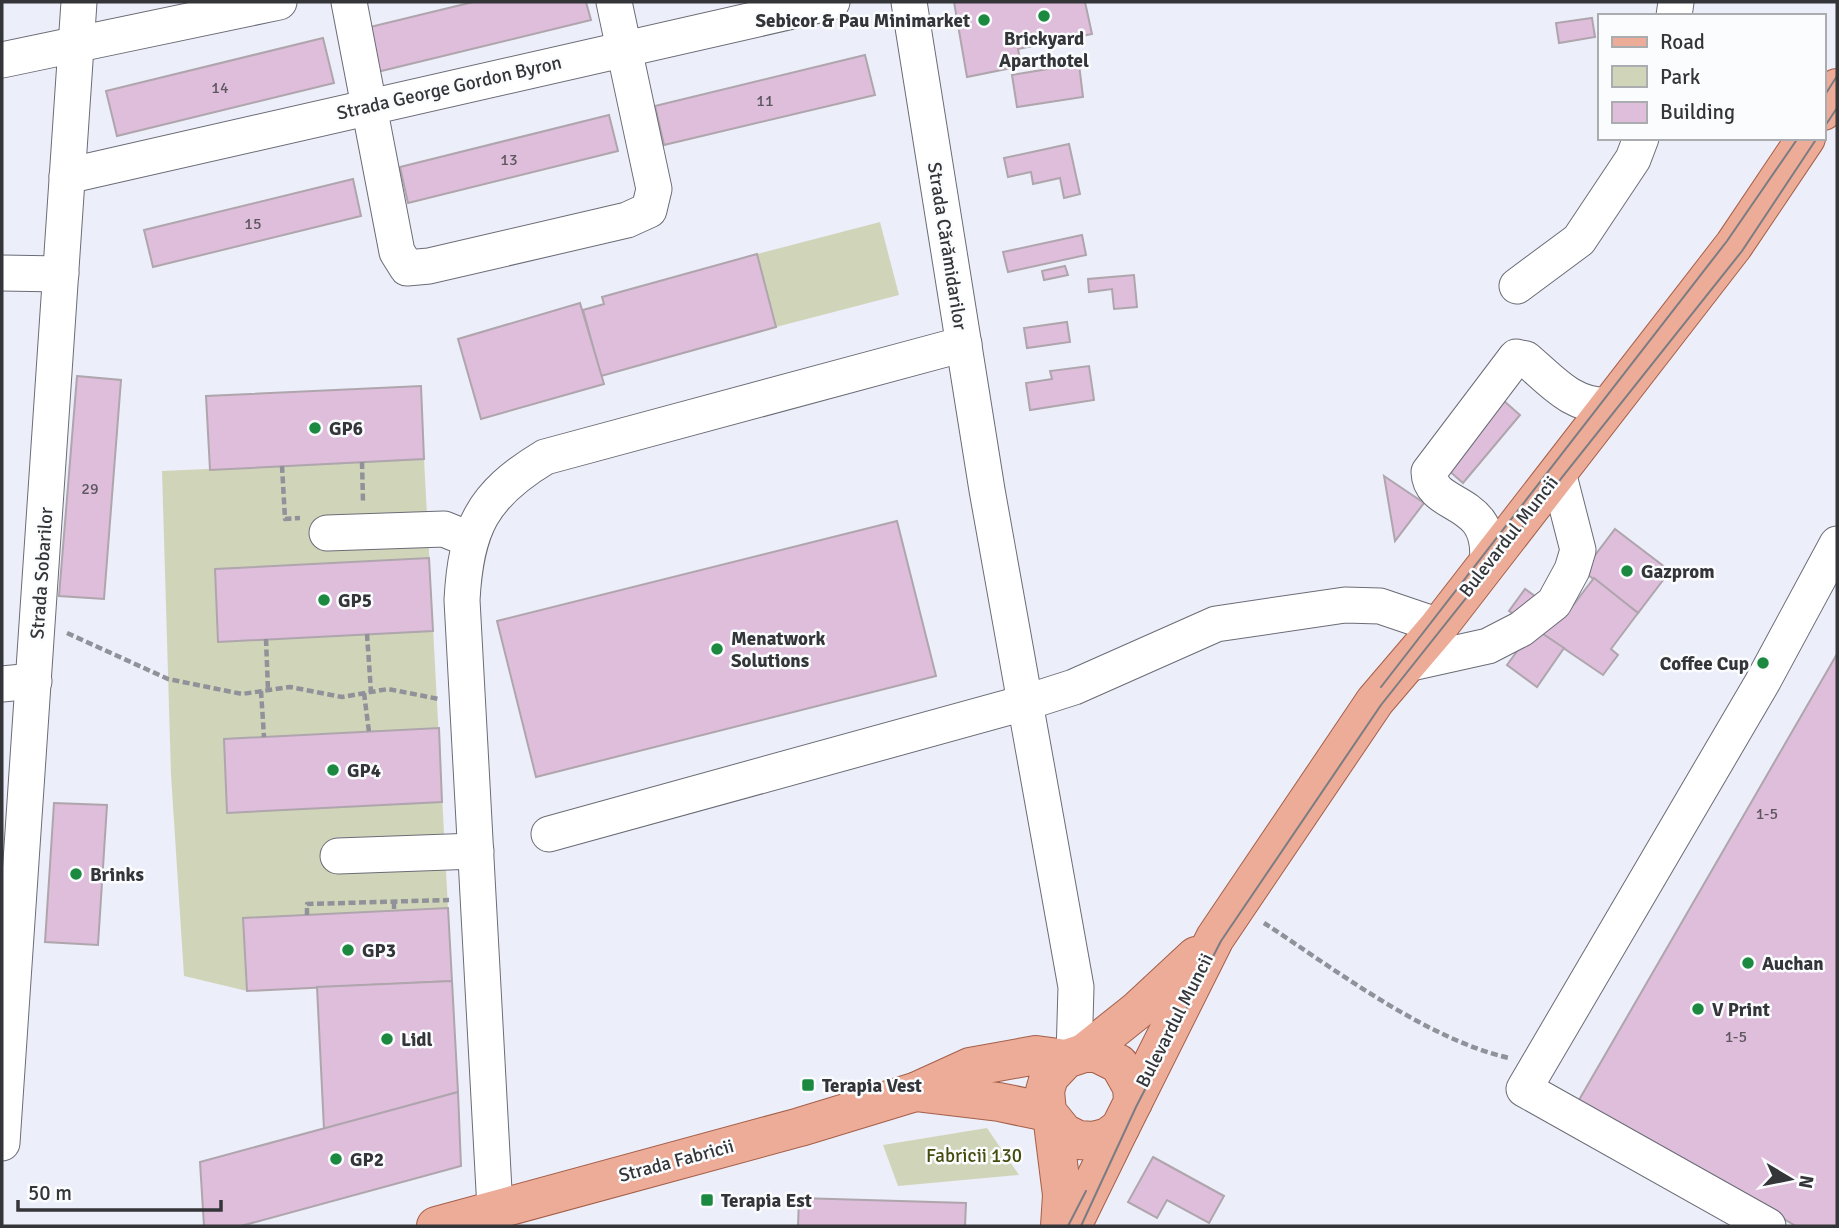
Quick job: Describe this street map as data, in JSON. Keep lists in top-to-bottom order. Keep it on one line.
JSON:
{"streets":{"main road":["Bulevardul Muncii","Strada Fabricii"],"street":["Strada George Gordon Byron","Strada Cărămidarilor","Strada Sobarilor"]},"crossings":[["Strada George Gordon Byron","Strada Sobarilor"],["Strada Cărămidarilor","Bulevardul Muncii"],["Strada Cărămidarilor","Strada Fabricii"],["Bulevardul Muncii","Strada Fabricii"]],"parks":["Fabricii 130"],"places":{"other":["Brickyard Aparthotel","Sebicor & Pau Minimarket","GP6","Gazprom","GP5","Menatwork Solutions","Coffee Cup","GP4","Brinks","GP3","Auchan","V Print","Lidl","GP2"],"transit":["Terapia Vest","Terapia Est"]},"house_numbers":["14","11","13","15","29","1-5","1-5"],"legend":["Road","Park","Building"],"scale_bar":"50 m","north":"right"}
